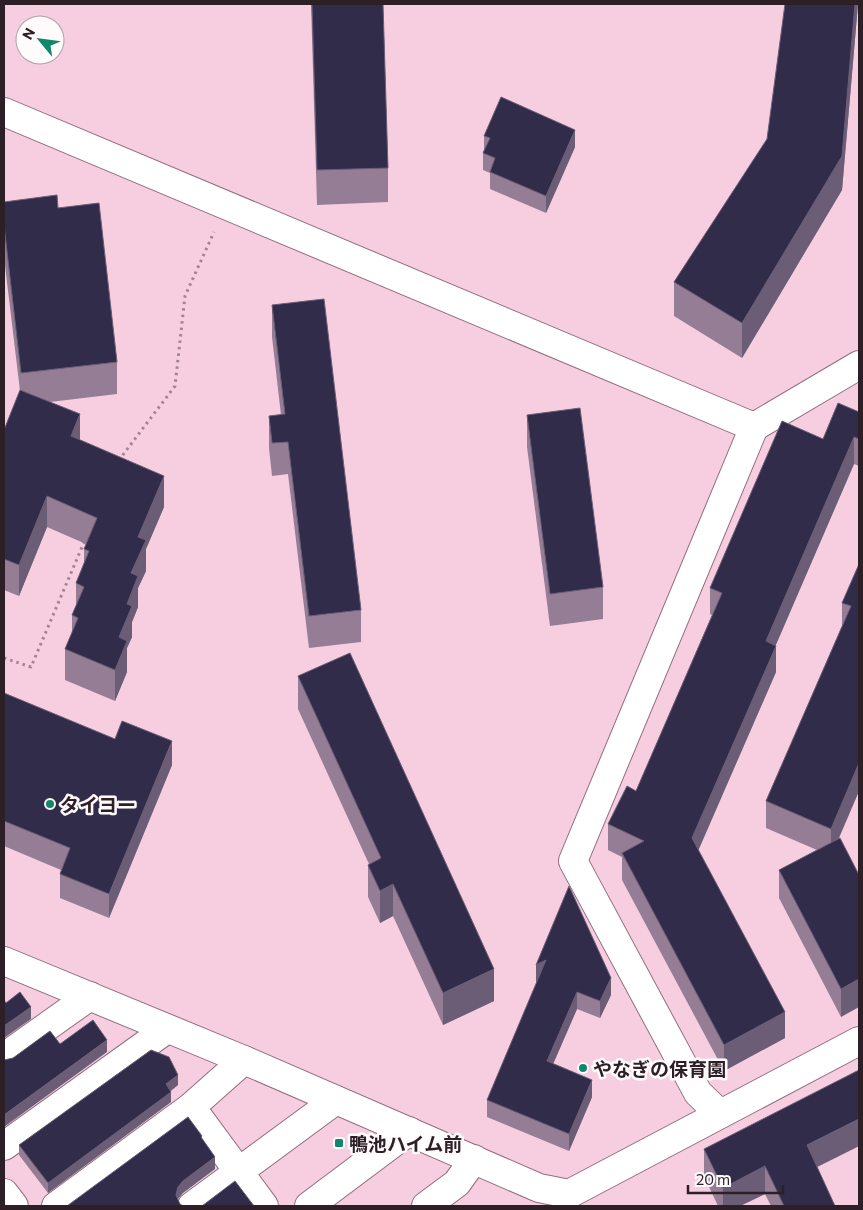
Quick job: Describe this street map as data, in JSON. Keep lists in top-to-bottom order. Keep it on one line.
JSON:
{"places":{"other":["タイヨー","やなぎの保育園"],"transit":["鴨池ハイム前"]},"scale_bar":"20 m","north":"top left"}
